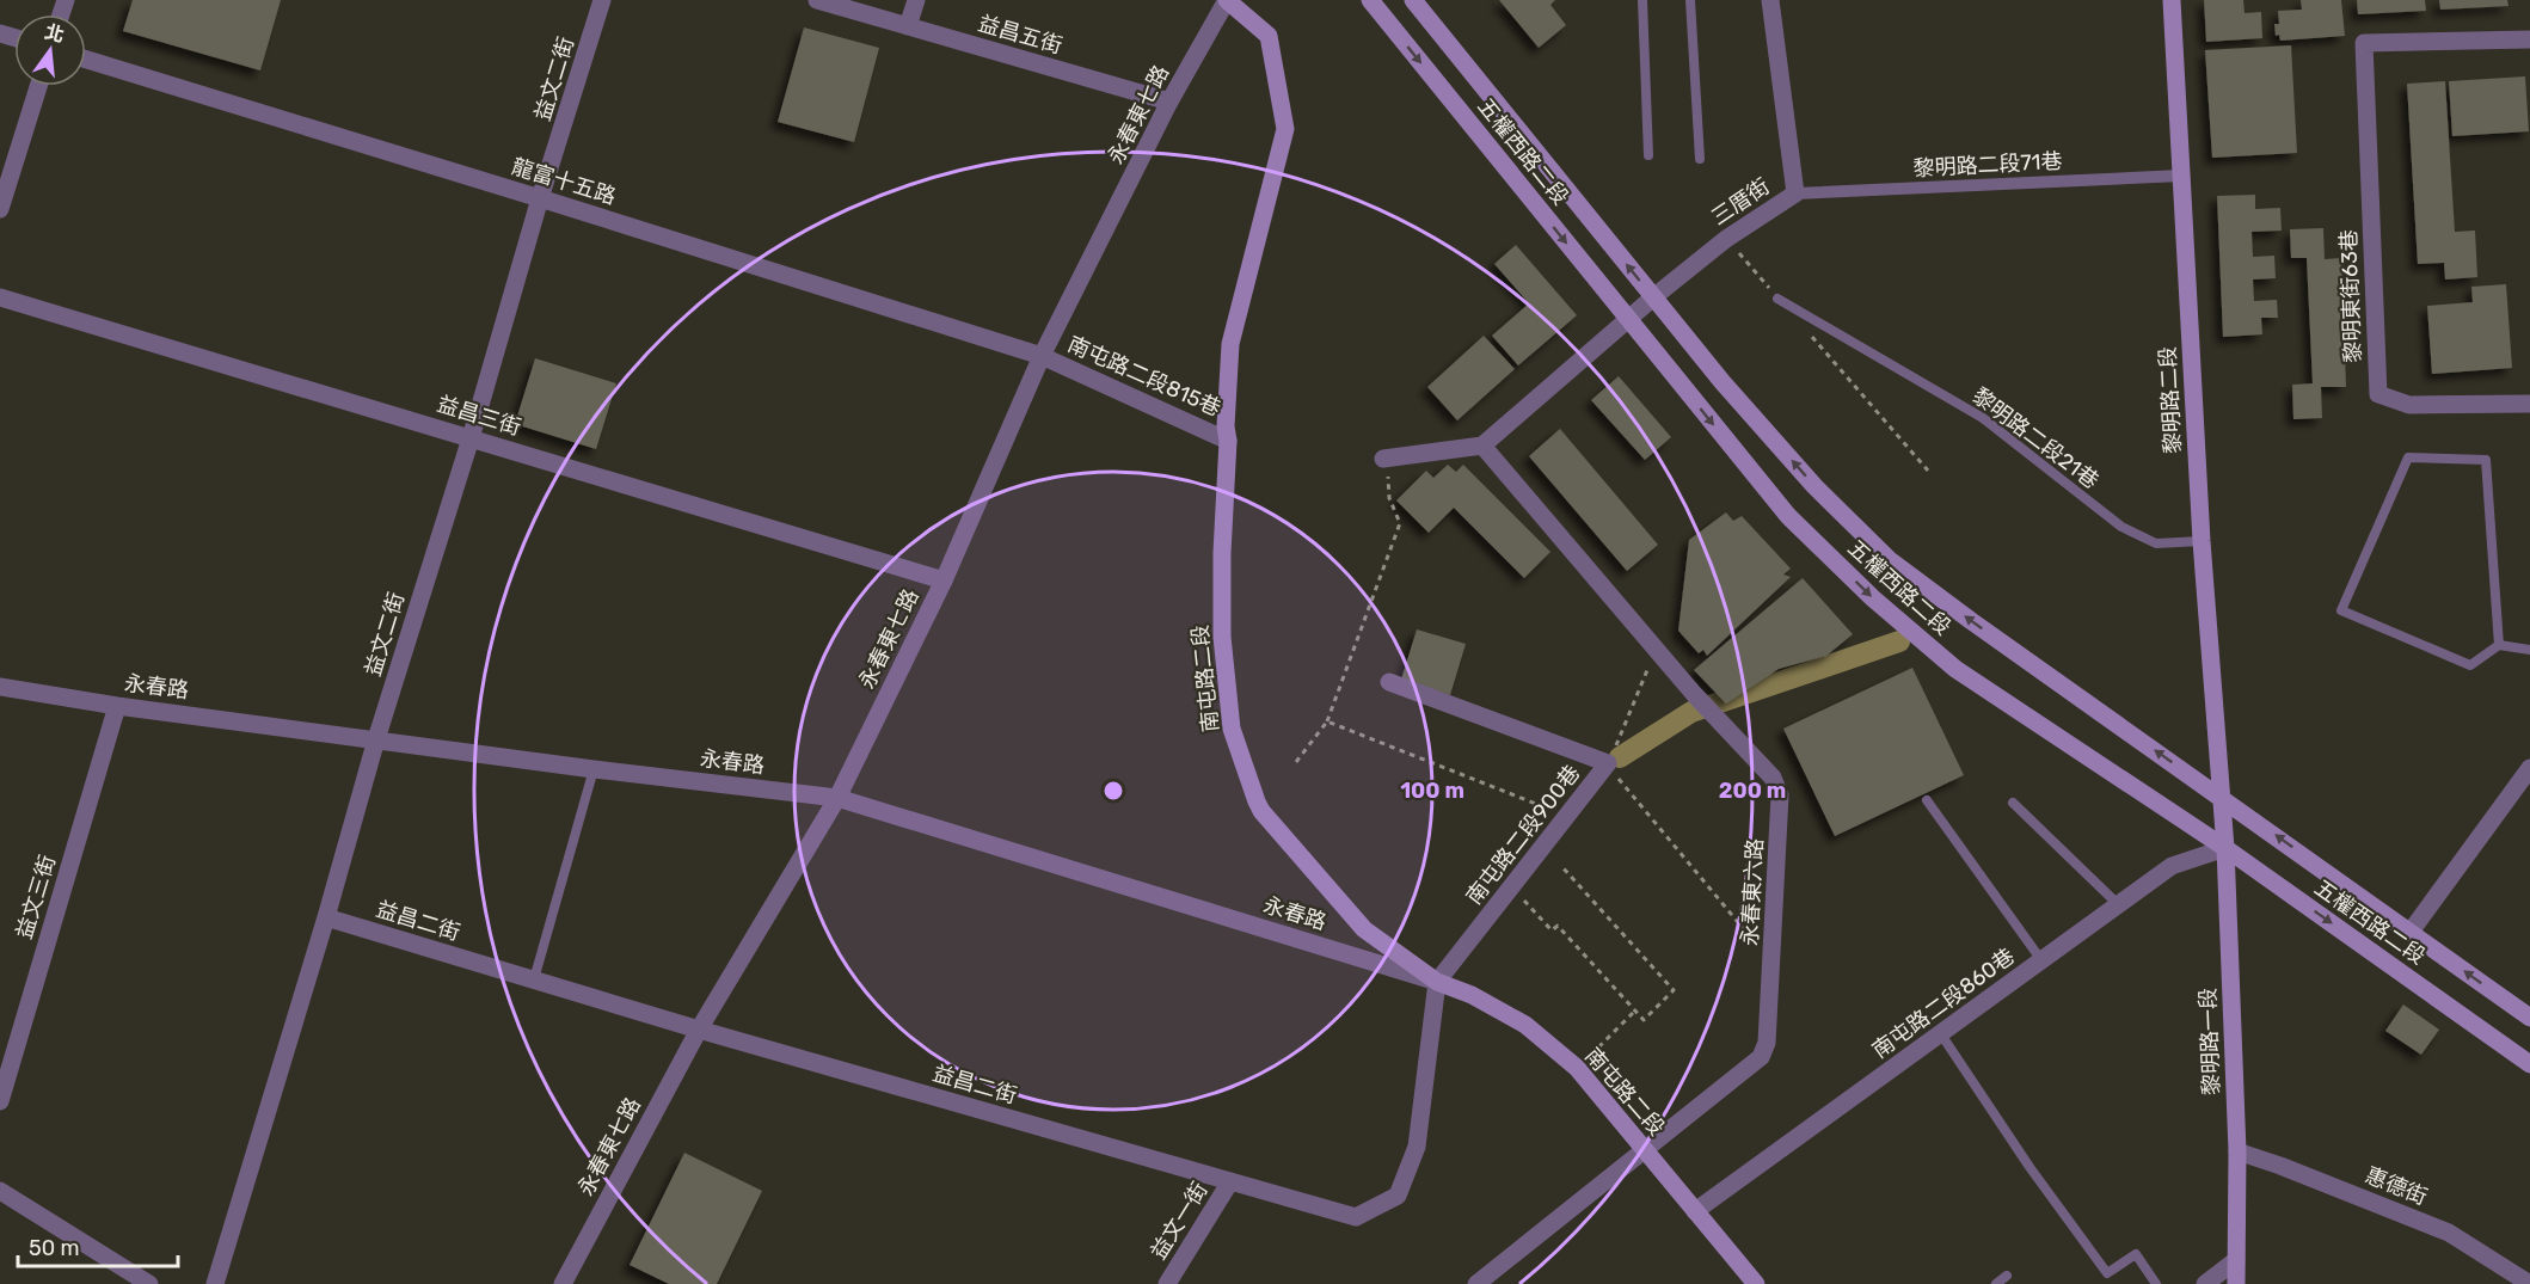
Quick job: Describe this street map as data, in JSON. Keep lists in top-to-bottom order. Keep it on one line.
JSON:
{"streets":{"main road":["五權西路二段","黎明路二段","南屯路二段","黎明路一段"],"street":["益昌五街","益文二街","永春東七路","黎明路二段71巷","龍富十五路","三厝街","黎明東街63巷","南屯路二段815巷","益昌三街","永春路","南屯路二段900巷","永春東六路","益文三街","益昌二街","南屯路二段860巷","惠德街","益文一街"],"lane":["黎明路二段21巷"]},"crossings":[["益昌五街","永春東七路"],["益文二街","龍富十五路"],["益文二街","益昌三街"],["益文二街","永春路"],["益文二街","益昌二街"],["永春東七路","龍富十五路"],["永春東七路","南屯路二段815巷"],["永春東七路","益昌三街"],["永春東七路","南屯路二段"],["永春東七路","永春路"],["永春東七路","益昌二街"],["五權西路二段","三厝街"],["五權西路二段","黎明路二段"],["五權西路二段","南屯路二段860巷"],["五權西路二段","黎明路一段"],["黎明路二段71巷","三厝街"],["黎明路二段71巷","黎明路二段"],["龍富十五路","南屯路二段815巷"],["三厝街","永春東六路"],["南屯路二段815巷","南屯路二段"],["黎明路二段","黎明路二段21巷"],["黎明路二段","黎明路一段"],["南屯路二段","永春路"],["南屯路二段","南屯路二段900巷"],["南屯路二段","永春東六路"],["南屯路二段","益昌二街"],["南屯路二段","南屯路二段860巷"],["永春路","南屯路二段900巷"],["永春路","益文三街"],["永春路","益昌二街"],["南屯路二段900巷","益昌二街"],["益昌二街","益文一街"],["南屯路二段860巷","黎明路一段"],["黎明路一段","惠德街"]],"scale_bar":"50 m","north":"top","rings":["100 m","200 m"]}
